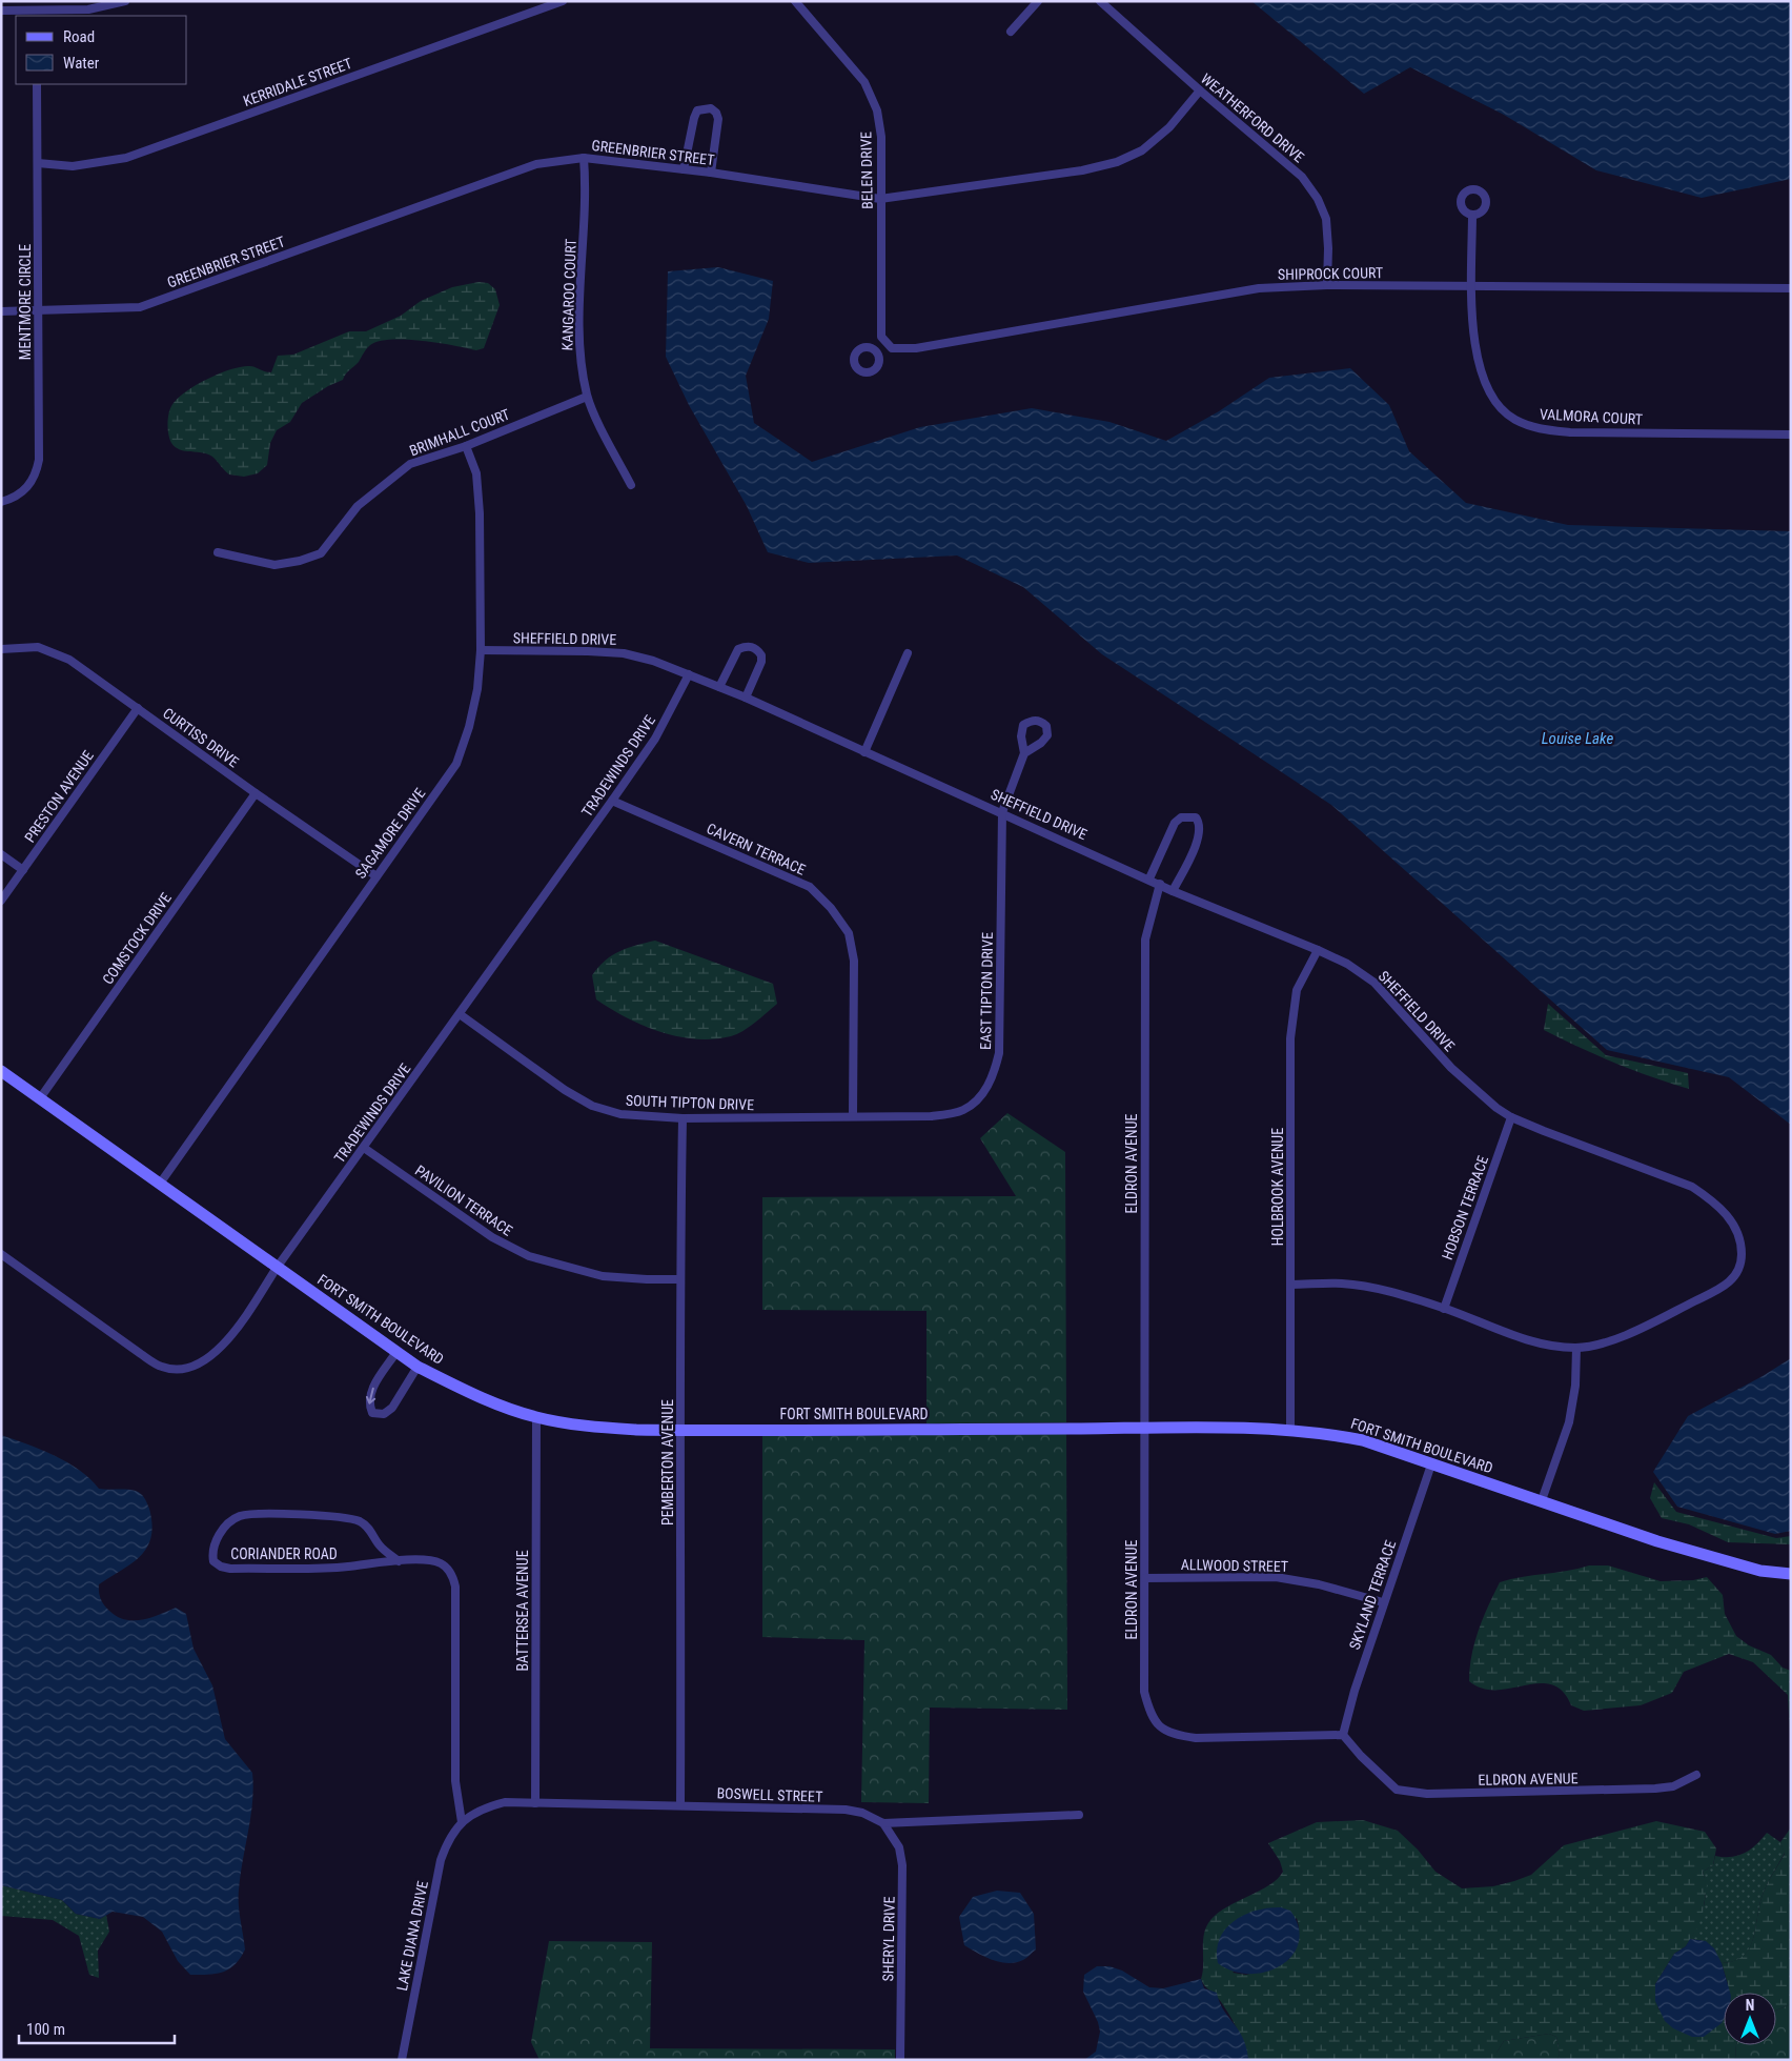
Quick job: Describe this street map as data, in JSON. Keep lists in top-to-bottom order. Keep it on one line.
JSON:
{"streets":{"street":["KERRIDALE STREET","WEATHERFORD DRIVE","GREENBRIER STREET","BELEN DRIVE","SHIPROCK COURT","KANGAROO COURT","MENTMORE CIRCLE","VALMORA COURT","BRIMHALL COURT","SHEFFIELD DRIVE","CURTISS DRIVE","TRADEWINDS DRIVE","PRESTON AVENUE","SAGAMORE DRIVE","CAVERN TERRACE","COMSTOCK DRIVE","EAST TIPTON DRIVE","SOUTH TIPTON DRIVE","ELDRON AVENUE","HOLBROOK AVENUE","PAVILION TERRACE","HOBSON TERRACE","FORT SMITH BOULEVARD","PEMBERTON AVENUE","CORIANDER ROAD","ALLWOOD STREET","SKYLAND TERRACE","BATTERSEA AVENUE","BOSWELL STREET","LAKE DIANA DRIVE","SHERYL DRIVE"]},"crossings":[["KERRIDALE STREET","MENTMORE CIRCLE"],["WEATHERFORD DRIVE","GREENBRIER STREET"],["WEATHERFORD DRIVE","SHIPROCK COURT"],["GREENBRIER STREET","BELEN DRIVE"],["GREENBRIER STREET","KANGAROO COURT"],["GREENBRIER STREET","MENTMORE CIRCLE"],["BELEN DRIVE","SHIPROCK COURT"],["SHIPROCK COURT","VALMORA COURT"],["KANGAROO COURT","BRIMHALL COURT"],["BRIMHALL COURT","SAGAMORE DRIVE"],["SHEFFIELD DRIVE","TRADEWINDS DRIVE"],["SHEFFIELD DRIVE","SAGAMORE DRIVE"],["SHEFFIELD DRIVE","EAST TIPTON DRIVE"],["SHEFFIELD DRIVE","ELDRON AVENUE"],["SHEFFIELD DRIVE","HOLBROOK AVENUE"],["SHEFFIELD DRIVE","HOBSON TERRACE"],["CURTISS DRIVE","PRESTON AVENUE"],["CURTISS DRIVE","SAGAMORE DRIVE"],["CURTISS DRIVE","COMSTOCK DRIVE"],["TRADEWINDS DRIVE","CAVERN TERRACE"],["TRADEWINDS DRIVE","SOUTH TIPTON DRIVE"],["TRADEWINDS DRIVE","PAVILION TERRACE"],["TRADEWINDS DRIVE","FORT SMITH BOULEVARD"],["SAGAMORE DRIVE","FORT SMITH BOULEVARD"],["CAVERN TERRACE","EAST TIPTON DRIVE"],["CAVERN TERRACE","SOUTH TIPTON DRIVE"],["COMSTOCK DRIVE","FORT SMITH BOULEVARD"],["EAST TIPTON DRIVE","SOUTH TIPTON DRIVE"],["SOUTH TIPTON DRIVE","PEMBERTON AVENUE"],["ELDRON AVENUE","FORT SMITH BOULEVARD"],["ELDRON AVENUE","ALLWOOD STREET"],["ELDRON AVENUE","SKYLAND TERRACE"],["HOLBROOK AVENUE","FORT SMITH BOULEVARD"],["PAVILION TERRACE","PEMBERTON AVENUE"],["FORT SMITH BOULEVARD","PEMBERTON AVENUE"],["FORT SMITH BOULEVARD","SKYLAND TERRACE"],["FORT SMITH BOULEVARD","BATTERSEA AVENUE"],["PEMBERTON AVENUE","BOSWELL STREET"],["CORIANDER ROAD","BOSWELL STREET"],["CORIANDER ROAD","LAKE DIANA DRIVE"],["ALLWOOD STREET","SKYLAND TERRACE"],["BATTERSEA AVENUE","BOSWELL STREET"],["BOSWELL STREET","LAKE DIANA DRIVE"],["BOSWELL STREET","SHERYL DRIVE"]],"water":["Louise Lake"],"legend":["Road","Water"],"scale_bar":"100 m","north":"top"}
